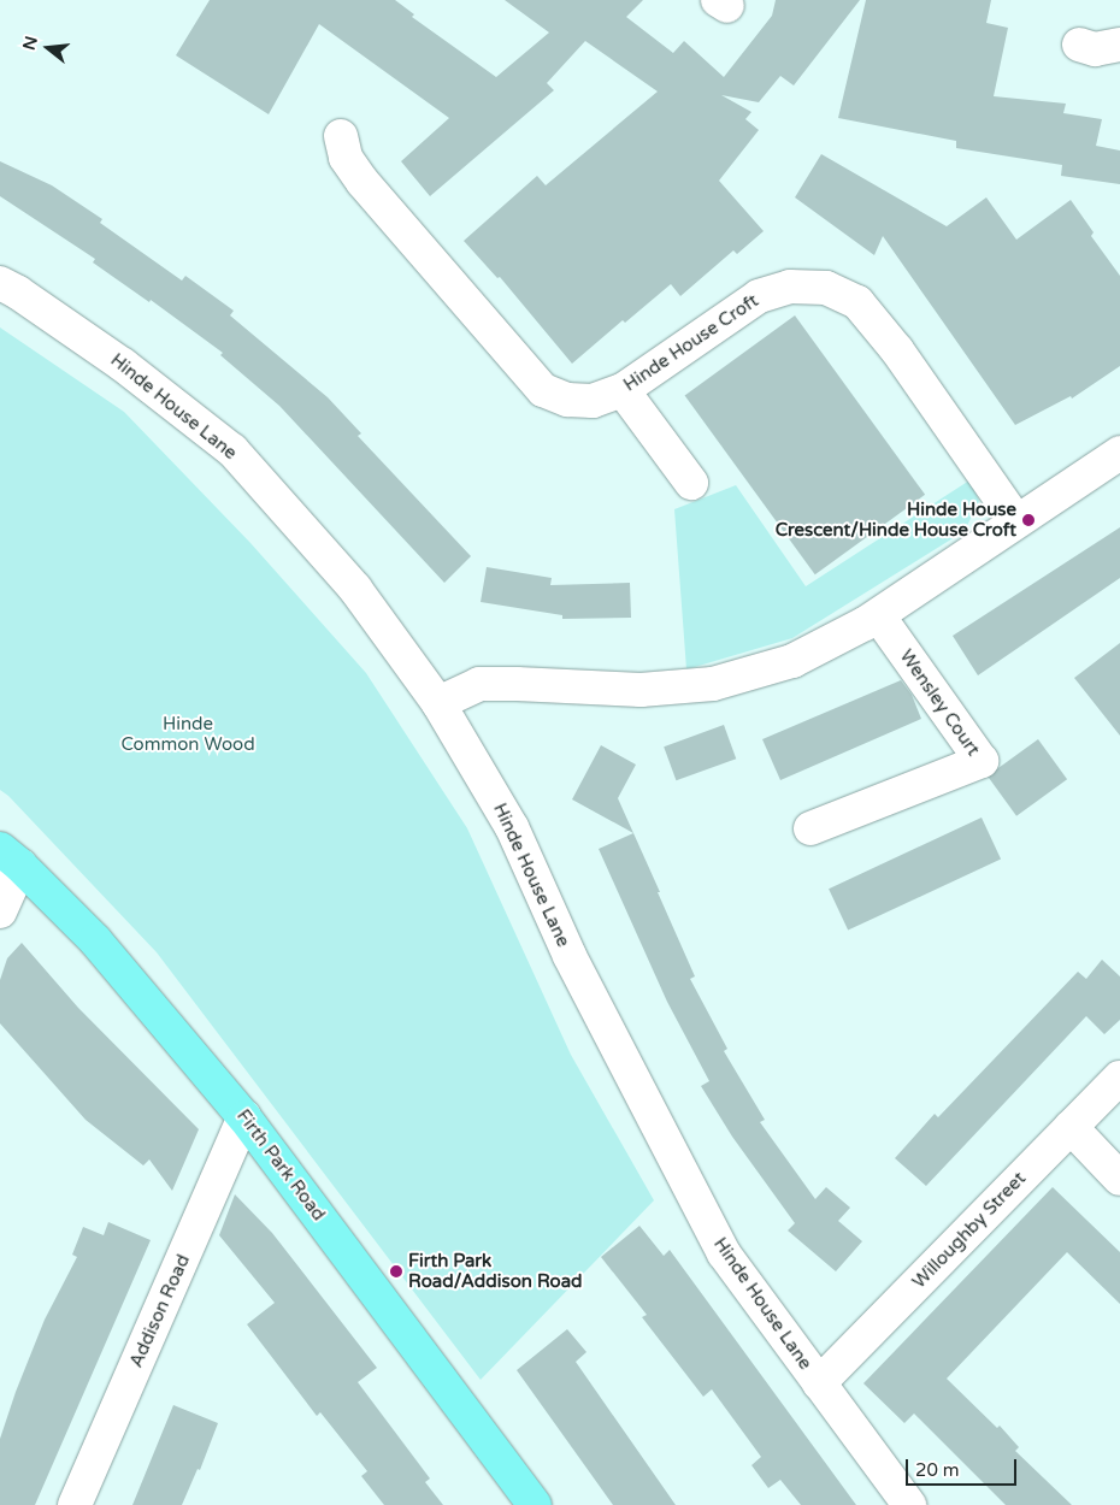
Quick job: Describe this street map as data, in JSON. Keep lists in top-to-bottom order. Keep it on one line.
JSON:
{"streets":{"main road":["Firth Park Road"],"street":["Hinde House Croft","Hinde House Lane","Wensley Court","Willoughby Street","Addison Road"]},"crossings":[["Hinde House Lane","Willoughby Street"],["Firth Park Road","Addison Road"]],"parks":["Hinde Common Wood"],"places":["Hinde House Crescent/Hinde House Croft","Firth Park Road/Addison Road"],"scale_bar":"20 m","north":"left"}
